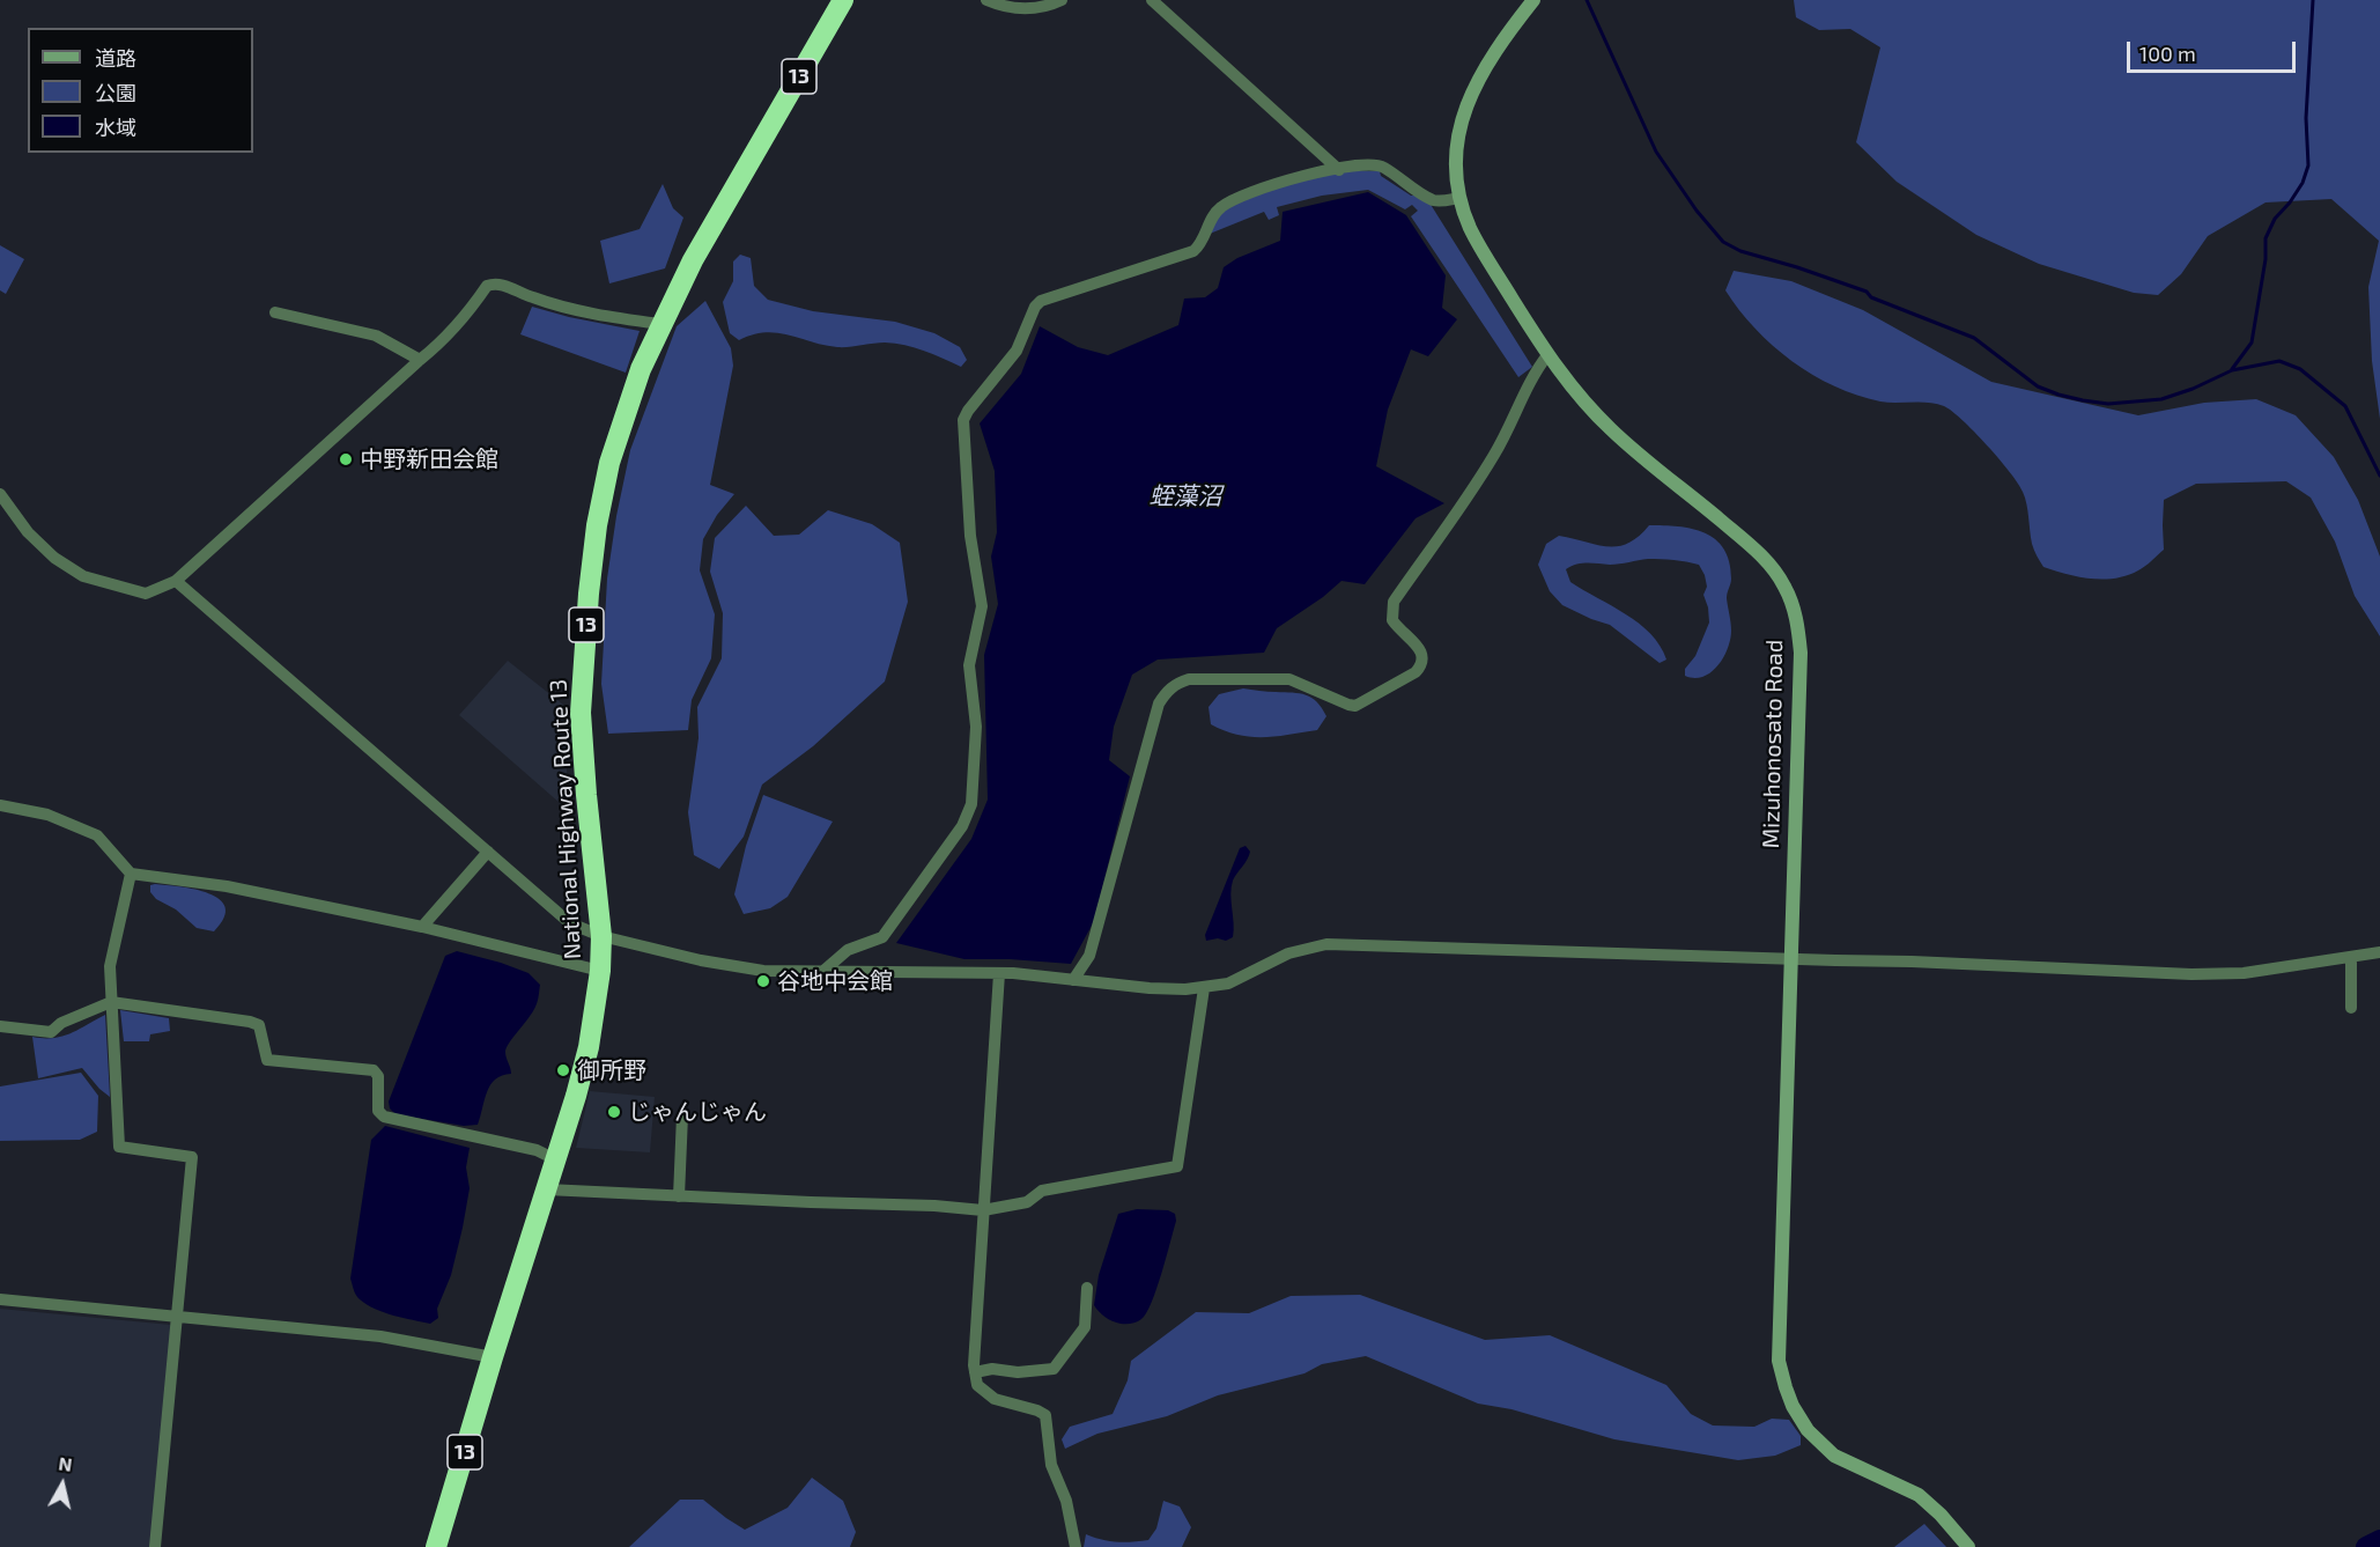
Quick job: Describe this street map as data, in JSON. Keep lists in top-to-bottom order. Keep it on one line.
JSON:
{"streets":{"highway":["13","National Highway Route 13"],"street":["Mizuhonosato Road"]},"water":["蛭藻沼"],"places":["中野新田会館","谷地中会館","御所野","じゃんじゃん"],"legend":["道路","公園","水域"],"scale_bar":"100 m","north":"top"}
